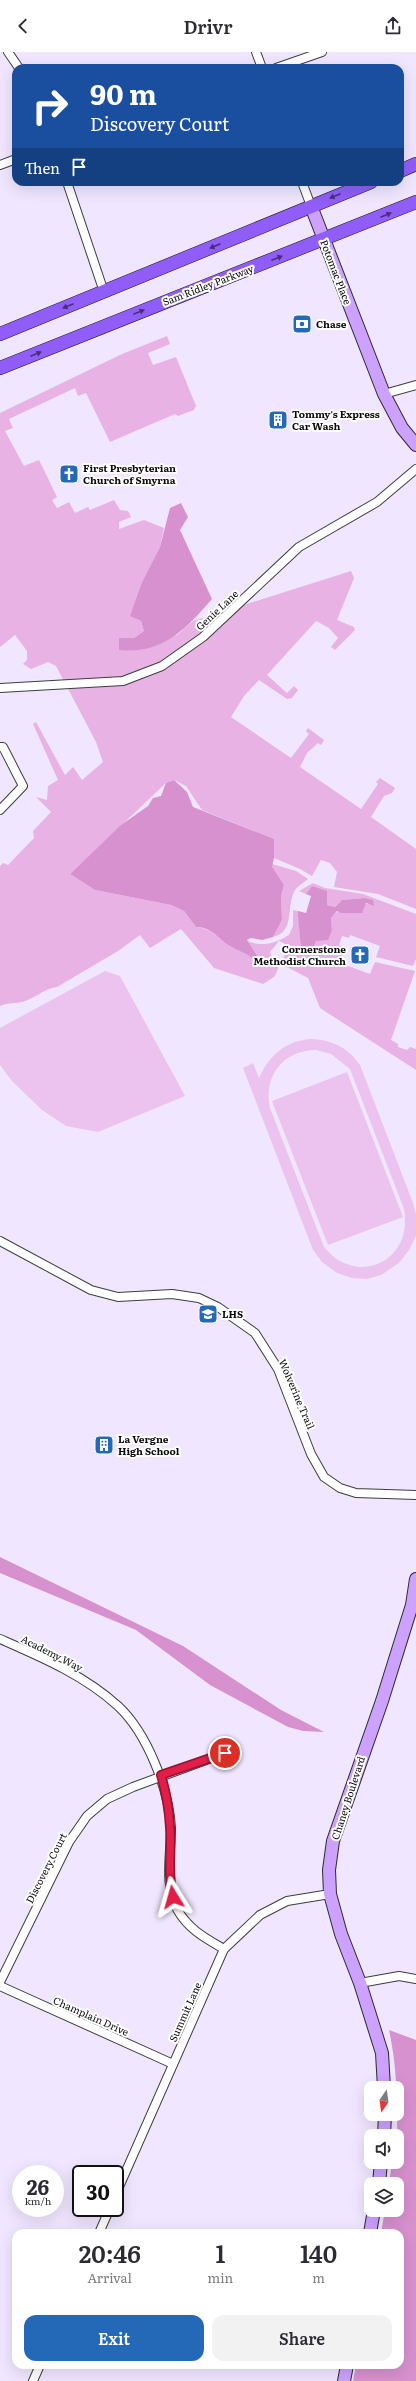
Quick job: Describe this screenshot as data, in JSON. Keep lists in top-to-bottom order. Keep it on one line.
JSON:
{"streets":{"main road":["Sam Ridley Parkway"],"street":["Potomac Place","Genie Lane","Wolverine Trail","Academy Way","Chaney Boulevard","Discovery Court","Summit Lane","Champlain Drive"]},"crossings":[["Potomac Place","Sam Ridley Parkway"],["Academy Way","Discovery Court"],["Academy Way","Summit Lane"],["Chaney Boulevard","Summit Lane"],["Summit Lane","Champlain Drive"]],"places":{"bank":["Chase"],"building":["Tommy's Express Car Wash","La Vergne High School"],"church":["First Presbyterian Church of Smyrna","Cornerstone Methodist Church"],"school or university":["LHS"]},"north":"bottom","page":{"header":"Drivr","turn":["90 m","Discovery Court"],"then":"Then","speed":"26 km/h","limit":"30","eta":["20:46","Arrival","1","min","140","m"],"buttons":["Exit","Share"]}}
